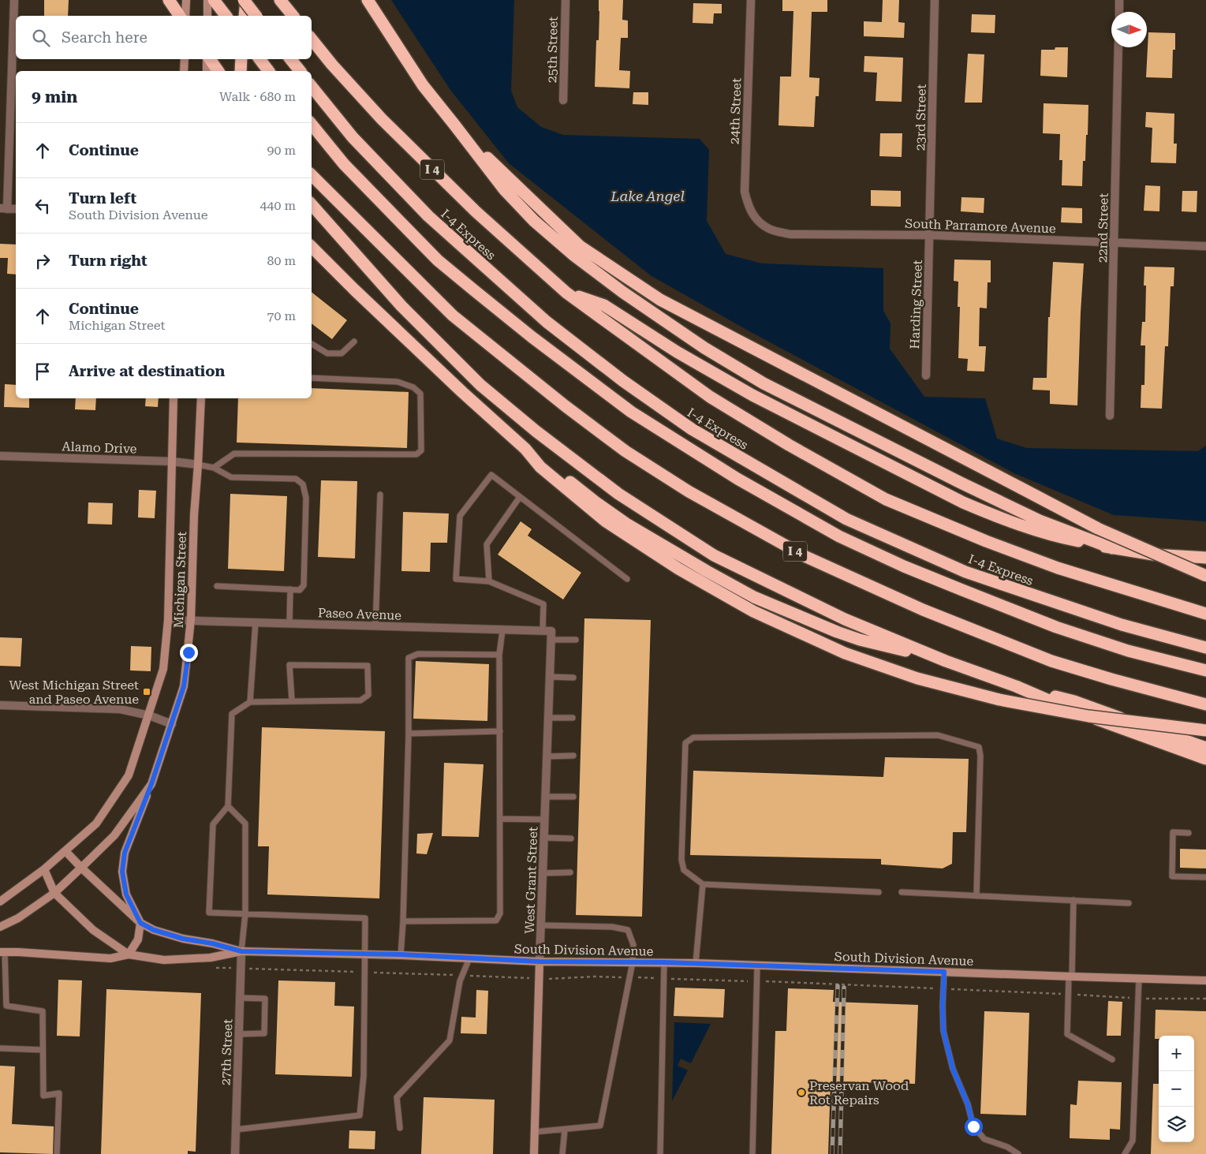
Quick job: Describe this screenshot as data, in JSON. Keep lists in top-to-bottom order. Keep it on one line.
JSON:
{"streets":{"highway":["I 4","I-4 Express"],"street":["25th Street","24th Street","23rd Street","South Parramore Avenue","22nd Street","Harding Street","Alamo Drive","Michigan Street","Paseo Avenue","West Grant Street","South Division Avenue","27th Street"]},"crossings":[["24th Street","South Parramore Avenue"],["23rd Street","South Parramore Avenue"],["23rd Street","Harding Street"],["South Parramore Avenue","22nd Street"],["South Parramore Avenue","Harding Street"],["Alamo Drive","Michigan Street"],["Michigan Street","Paseo Avenue"],["Michigan Street","South Division Avenue"],["Paseo Avenue","West Grant Street"],["West Grant Street","South Division Avenue"],["South Division Avenue","27th Street"]],"water":["Lake Angel"],"places":{"transit":["West Michigan Street and Paseo Avenue"],"other":["Preservan Wood Rot Repairs"]},"north":"right","page":{"search":"Search here","heading":["9 min","Walk · 680 m"],"list":[["Continue","90 m"],["Turn left","South Division Avenue","440 m"],["Turn right","80 m"],["Continue","Michigan Street","70 m"],"Arrive at destination"],"map_buttons":["+","−"]}}
